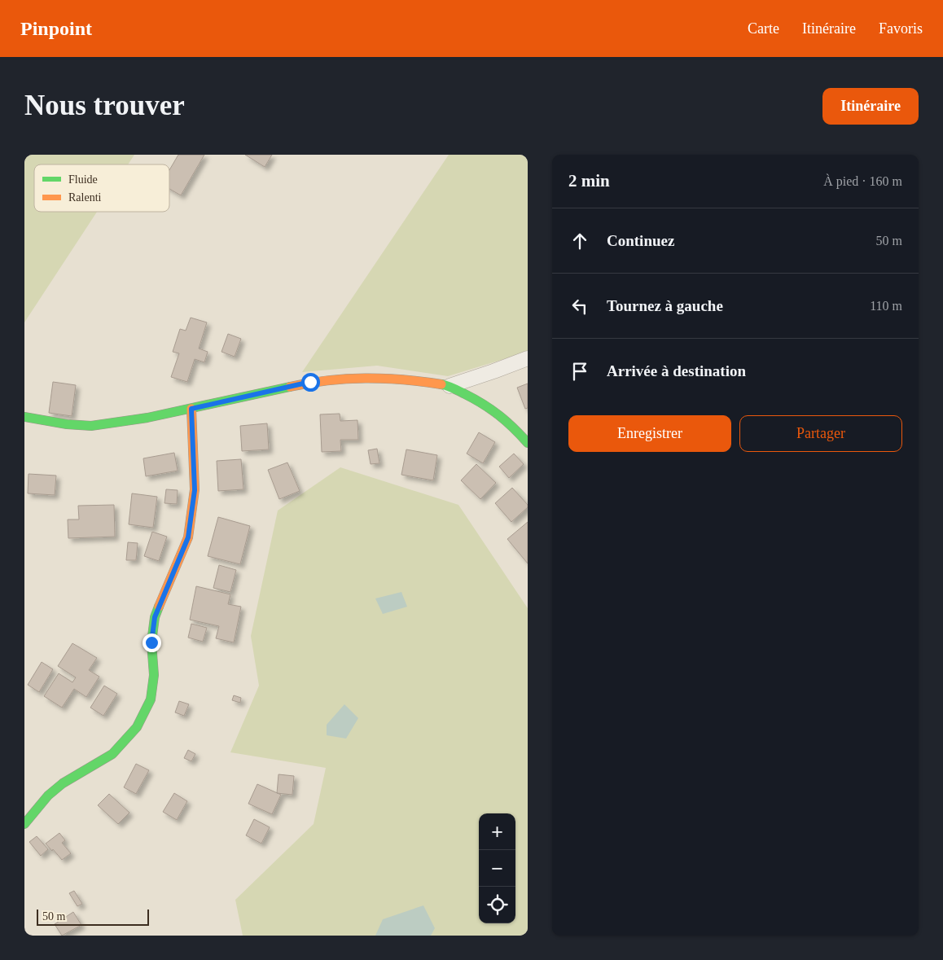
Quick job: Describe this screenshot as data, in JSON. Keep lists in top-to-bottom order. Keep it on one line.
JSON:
{"legend":["Fluide","Ralenti"],"scale_bar":"50 m","page":{"header":"Pinpoint","nav":["Carte","Itinéraire","Favoris"],"buttons":["Itinéraire",["Enregistrer","Partager"]],"title":"Nous trouver","heading":["2 min","À pied · 160 m"],"list":[["Continuez","50 m"],["Tournez à gauche","110 m"],"Arrivée à destination"],"map_buttons":["+","−"],"scale":"50 m"}}
